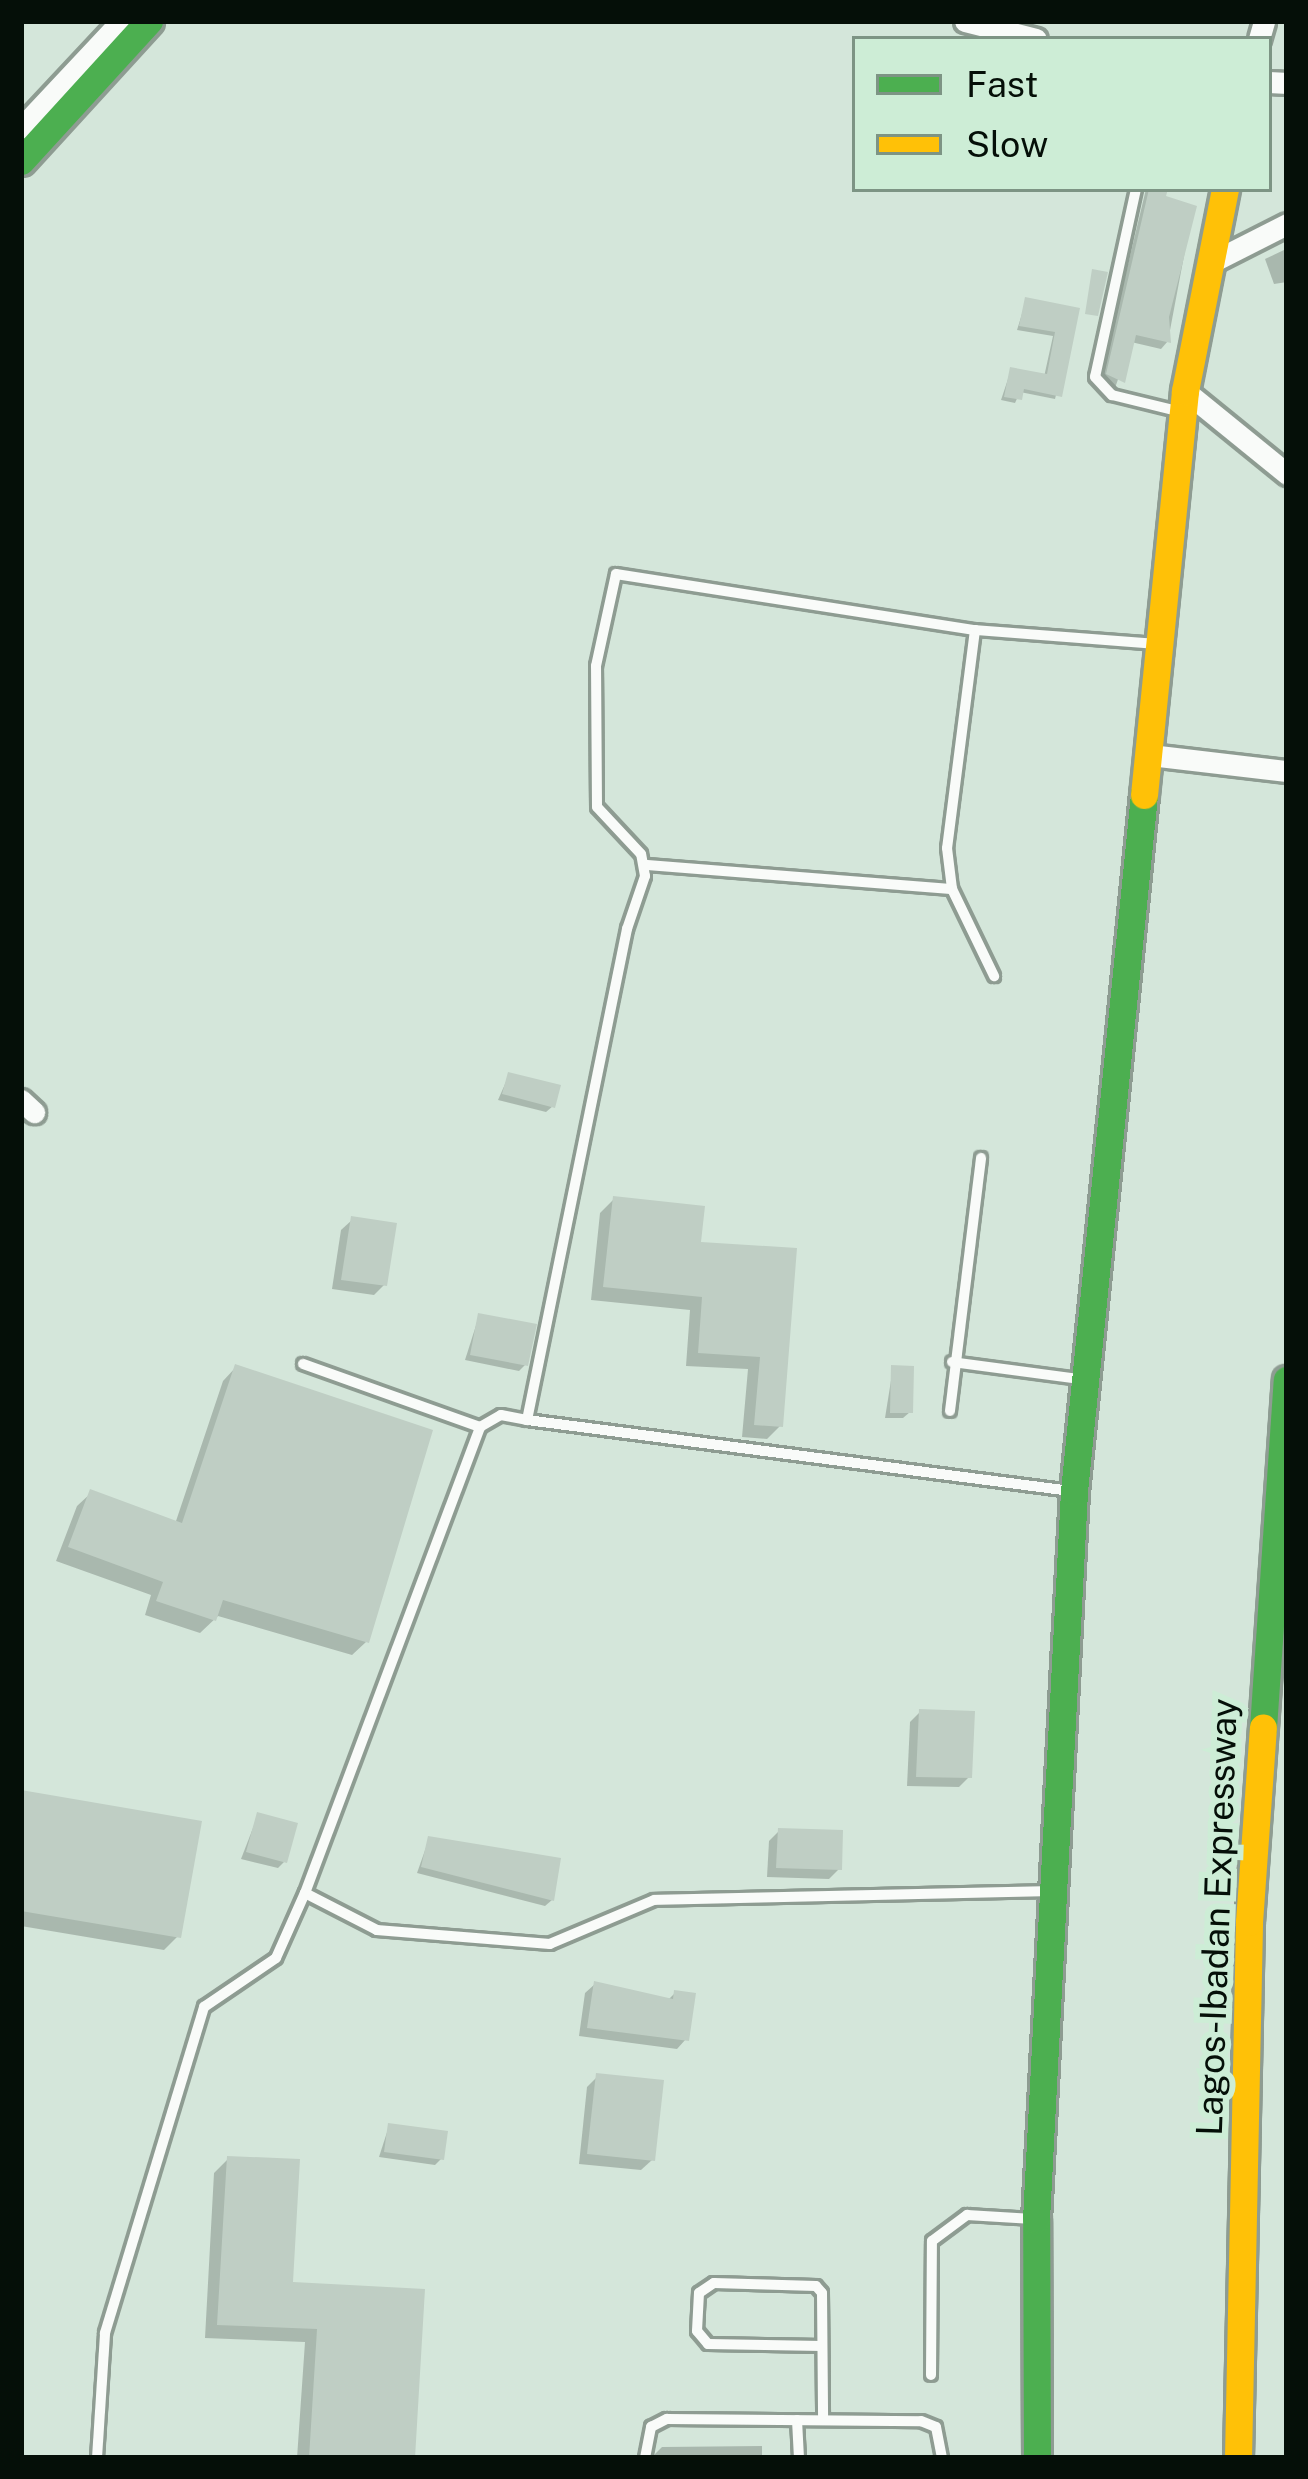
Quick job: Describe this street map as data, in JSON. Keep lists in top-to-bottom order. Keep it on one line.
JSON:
{"streets":{"main road":["Lagos-Ibadan Expressway"]},"legend":["Fast","Slow"]}
